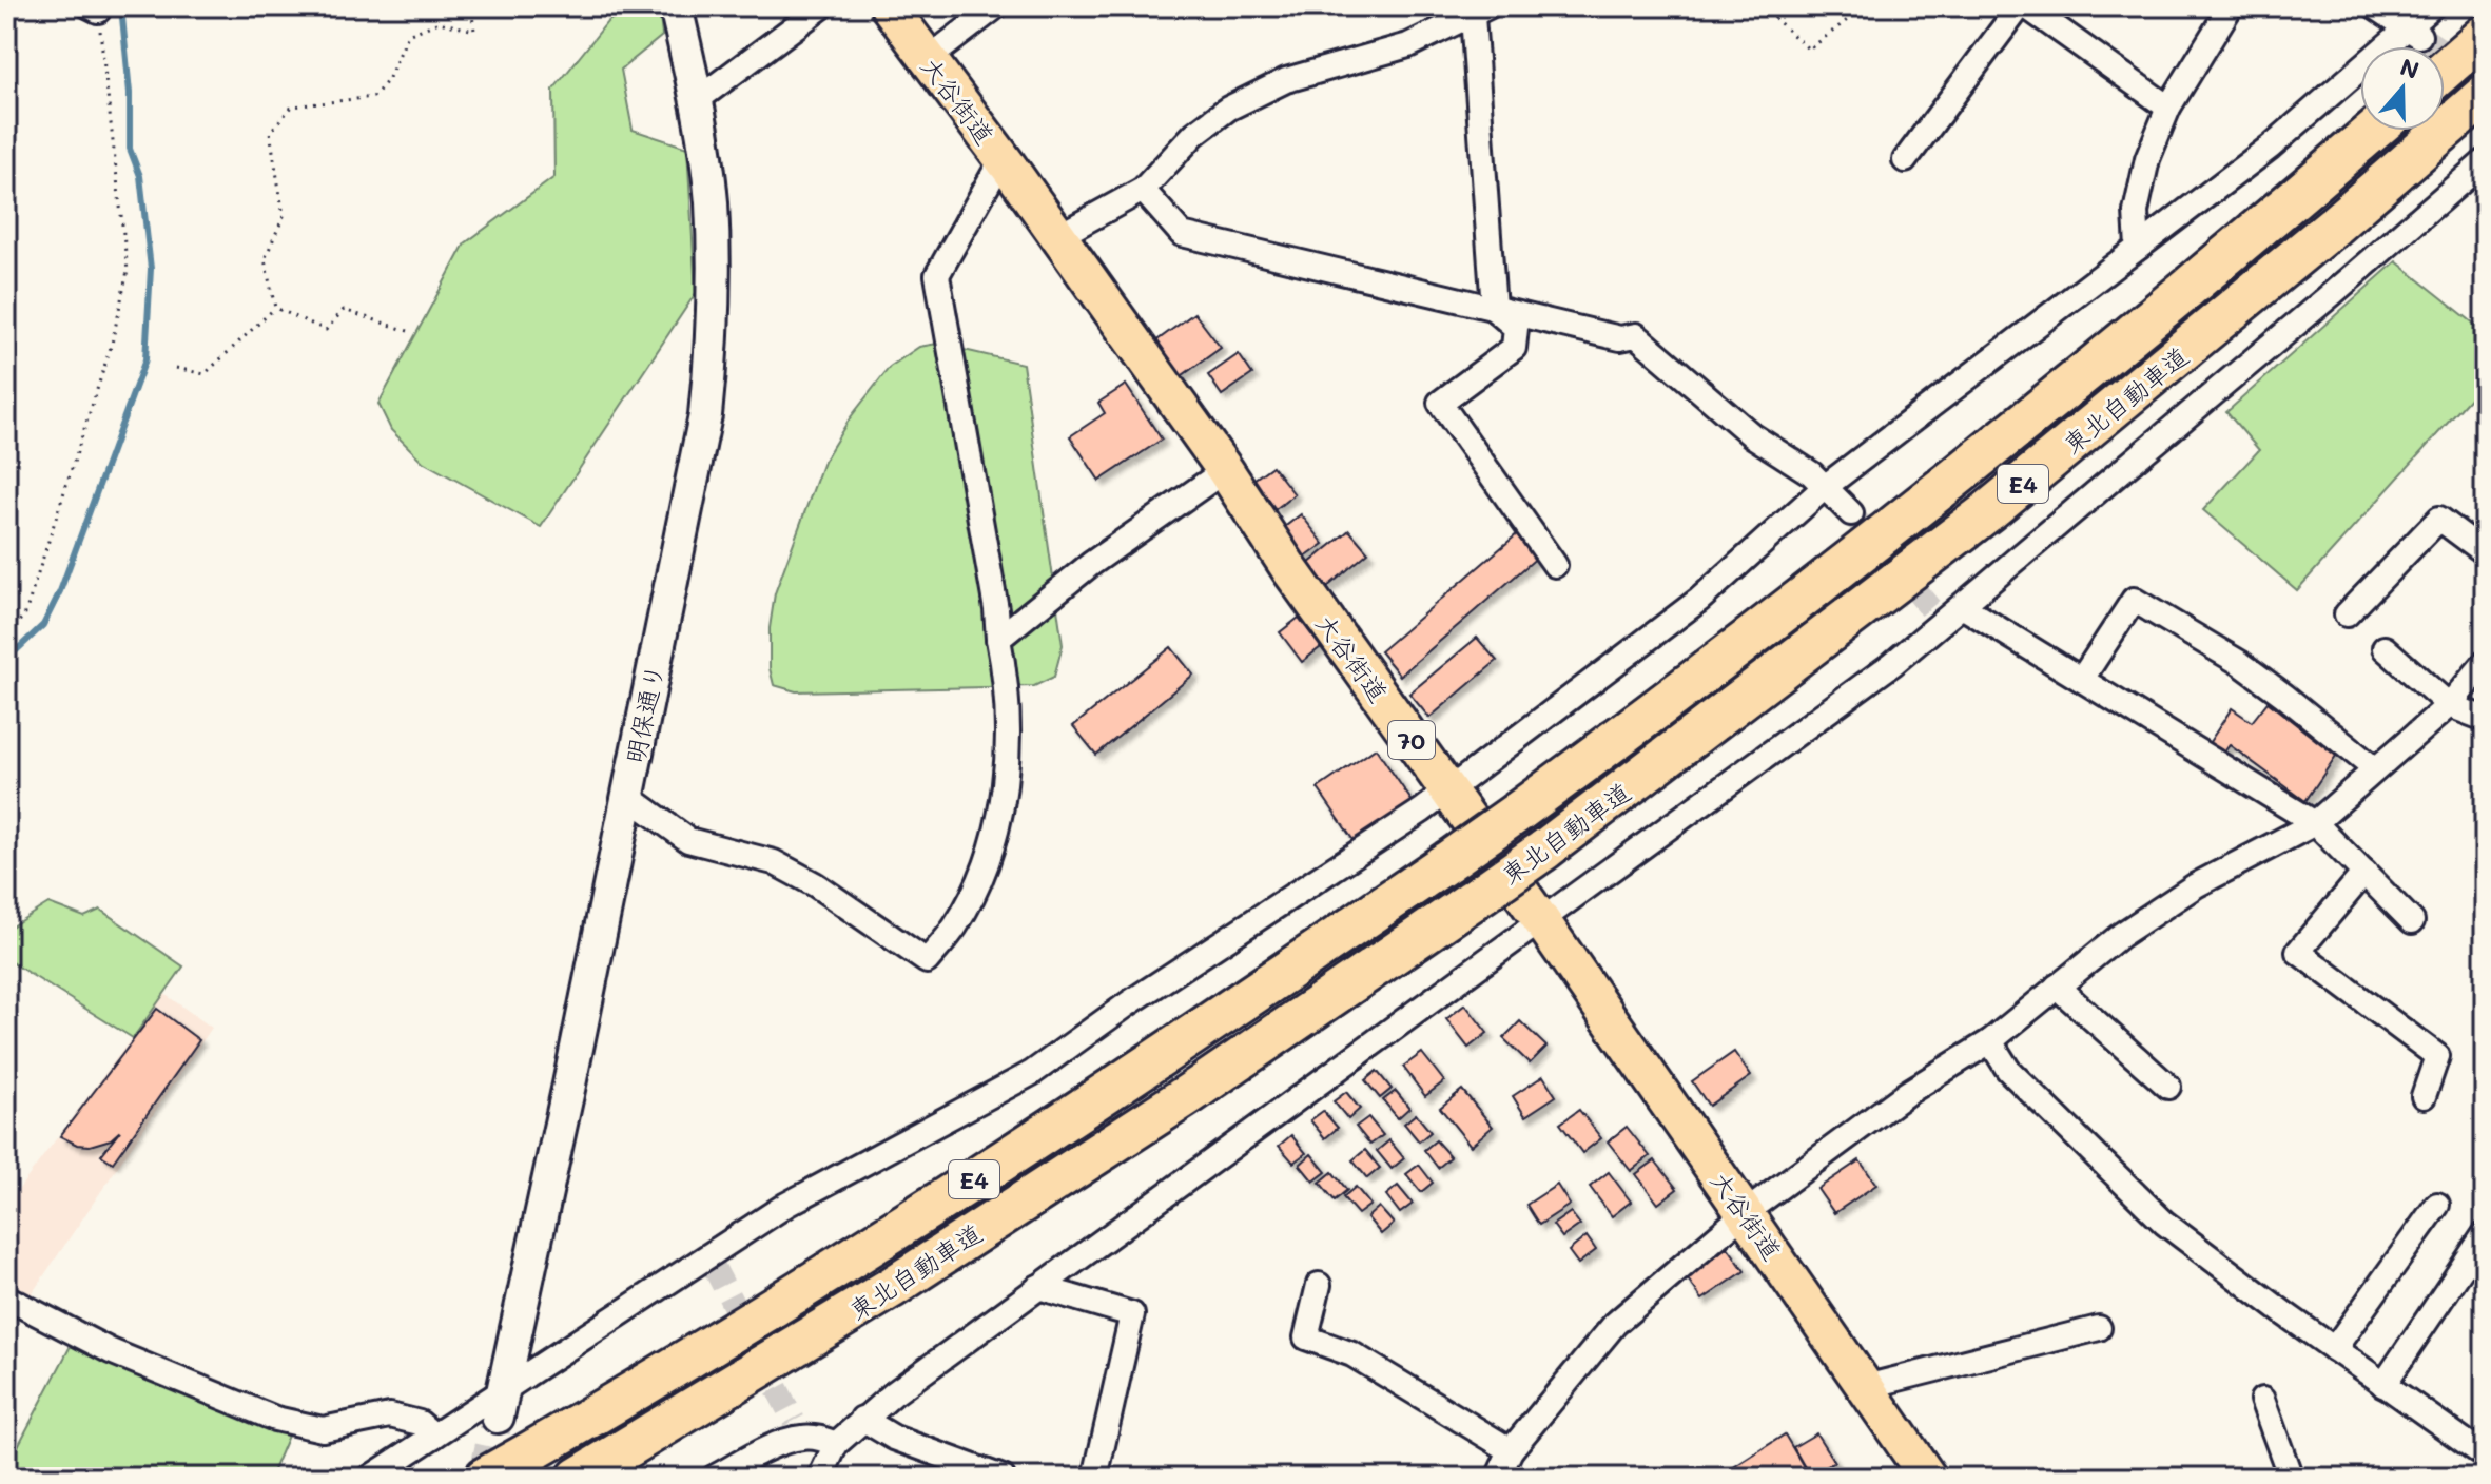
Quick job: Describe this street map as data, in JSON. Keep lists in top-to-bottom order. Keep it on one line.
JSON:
{"streets":{"highway":["東北自動車道","E4"],"main road":["大谷街道","70"],"street":["明保通り"]},"north":"top"}
